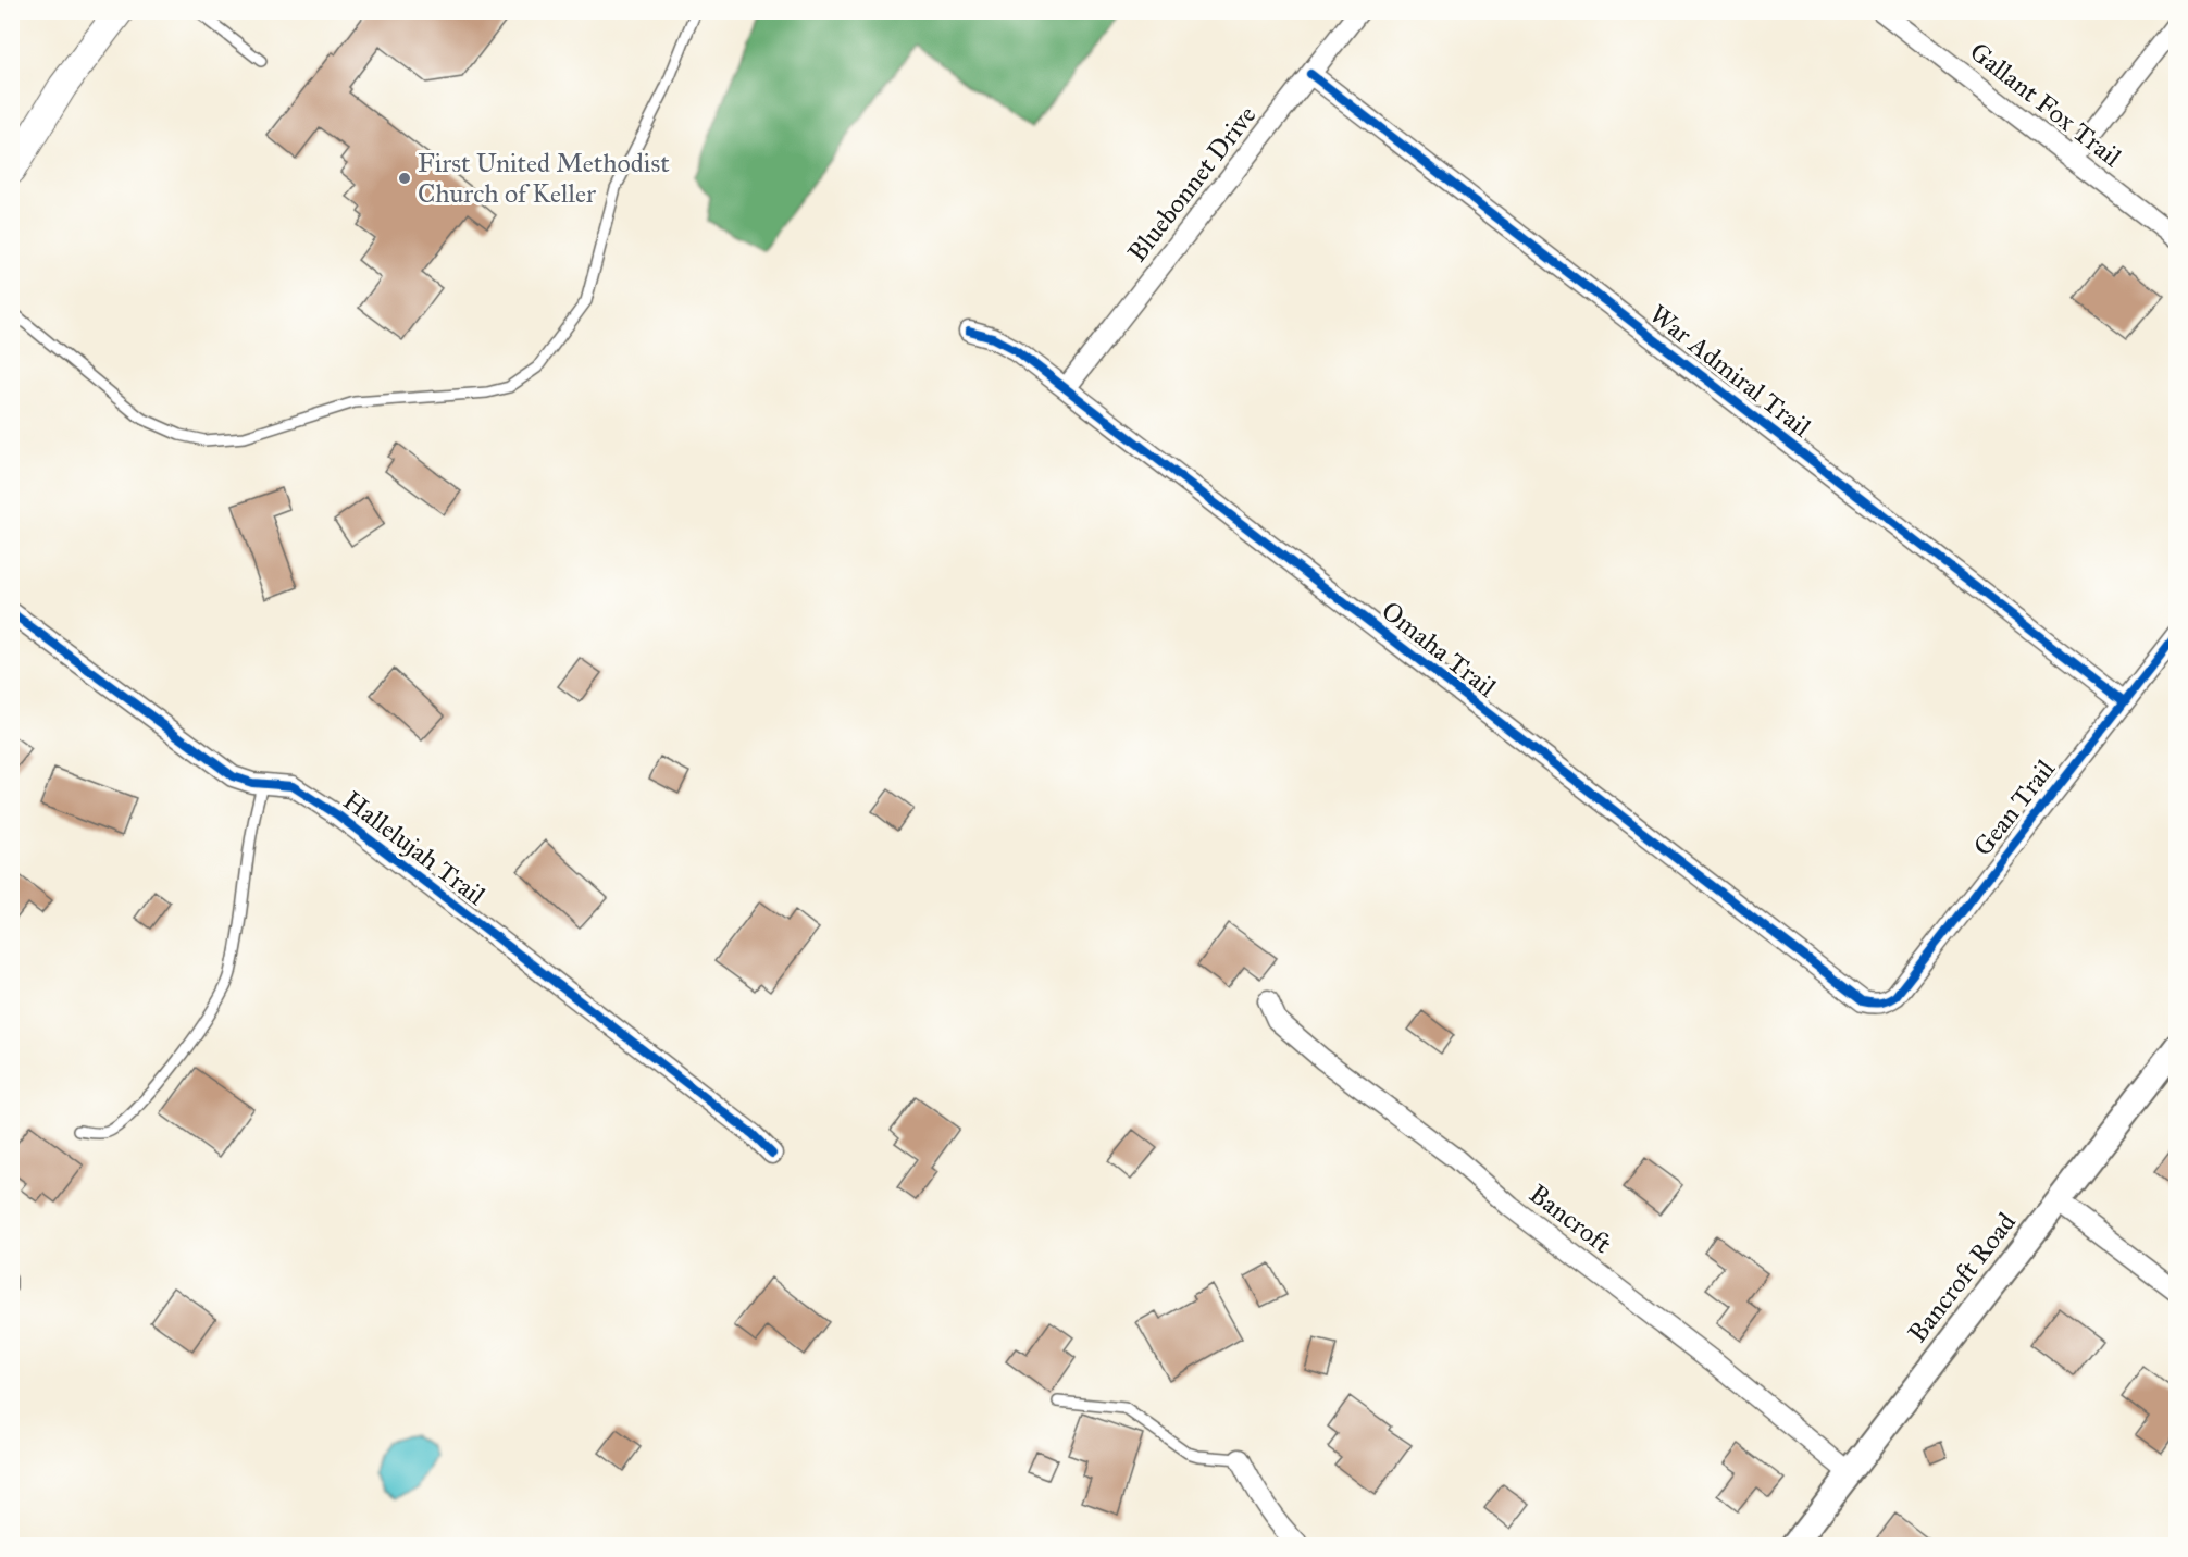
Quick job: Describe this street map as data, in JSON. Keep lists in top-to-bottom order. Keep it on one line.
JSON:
{"streets":{"street":["Gallant Fox Trail","Bluebonnet Drive","War Admiral Trail","Omaha Trail","Gean Trail","Hallelujah Trail","Bancroft","Bancroft Road"]},"crossings":[["Bluebonnet Drive","War Admiral Trail"],["Bluebonnet Drive","Omaha Trail"],["War Admiral Trail","Gean Trail"],["Omaha Trail","Gean Trail"],["Bancroft","Bancroft Road"]],"places":["First United Methodist Church of Keller"]}
